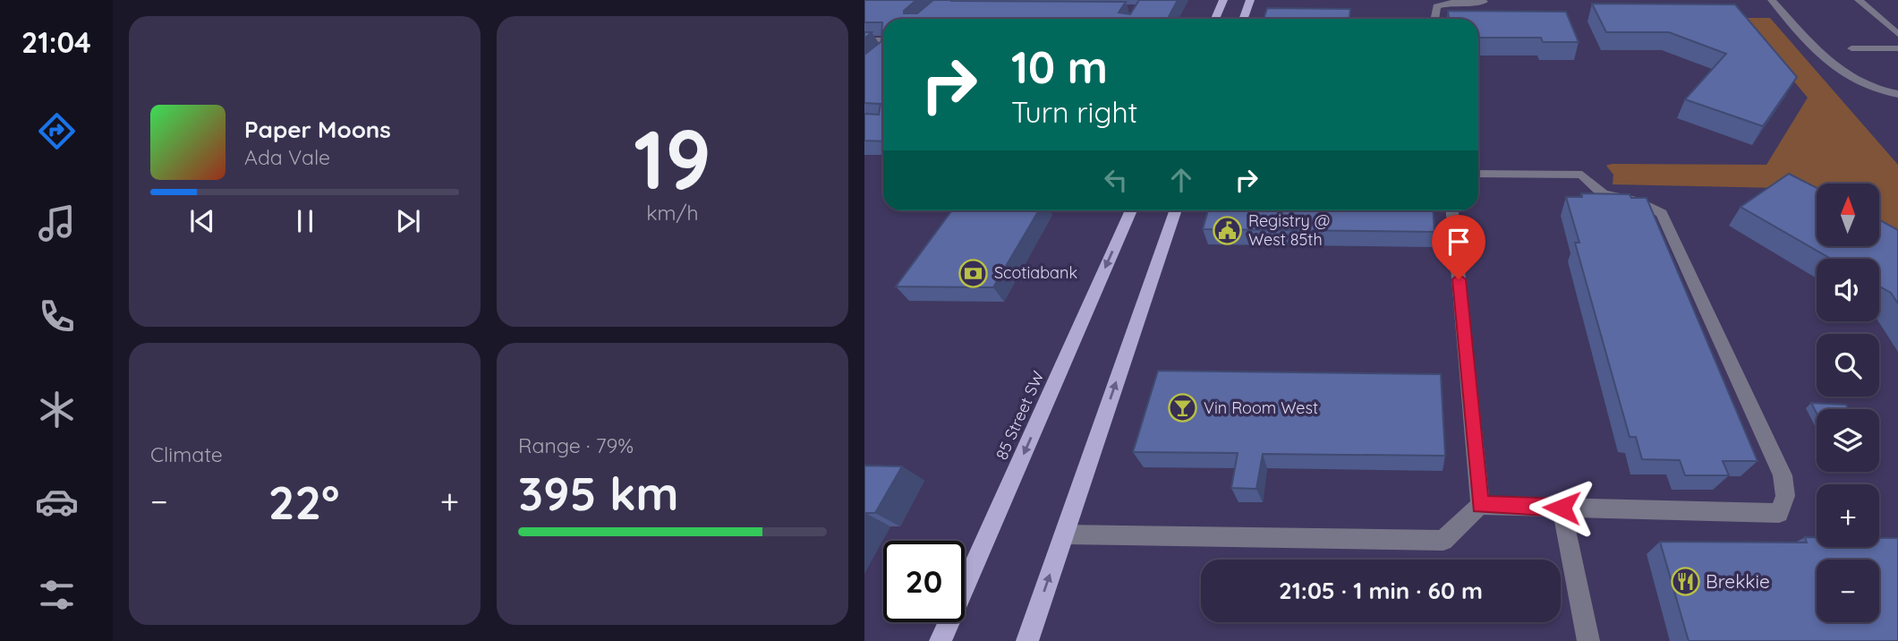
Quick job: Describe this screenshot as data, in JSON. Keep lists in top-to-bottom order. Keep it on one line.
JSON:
{"streets":{"main road":["85 Street SW"]},"places":{"public building":["Registry @ West 85th"],"bank":["Scotiabank"],"bar":["Vin Room West"],"restaurant":["Brekkie"]},"north":"top","page":{"tabs":"21:04","tile":[["19","km/h"],"Climate",["Range · 79%","395 km"]],"turn":["10 m","Turn right"],"song":["Paper Moons","Ada Vale"],"map_buttons":["+","−"],"heat":["−","22°","+"],"limit":"20","trip":"21:05 · 1 min · 60 m"}}
